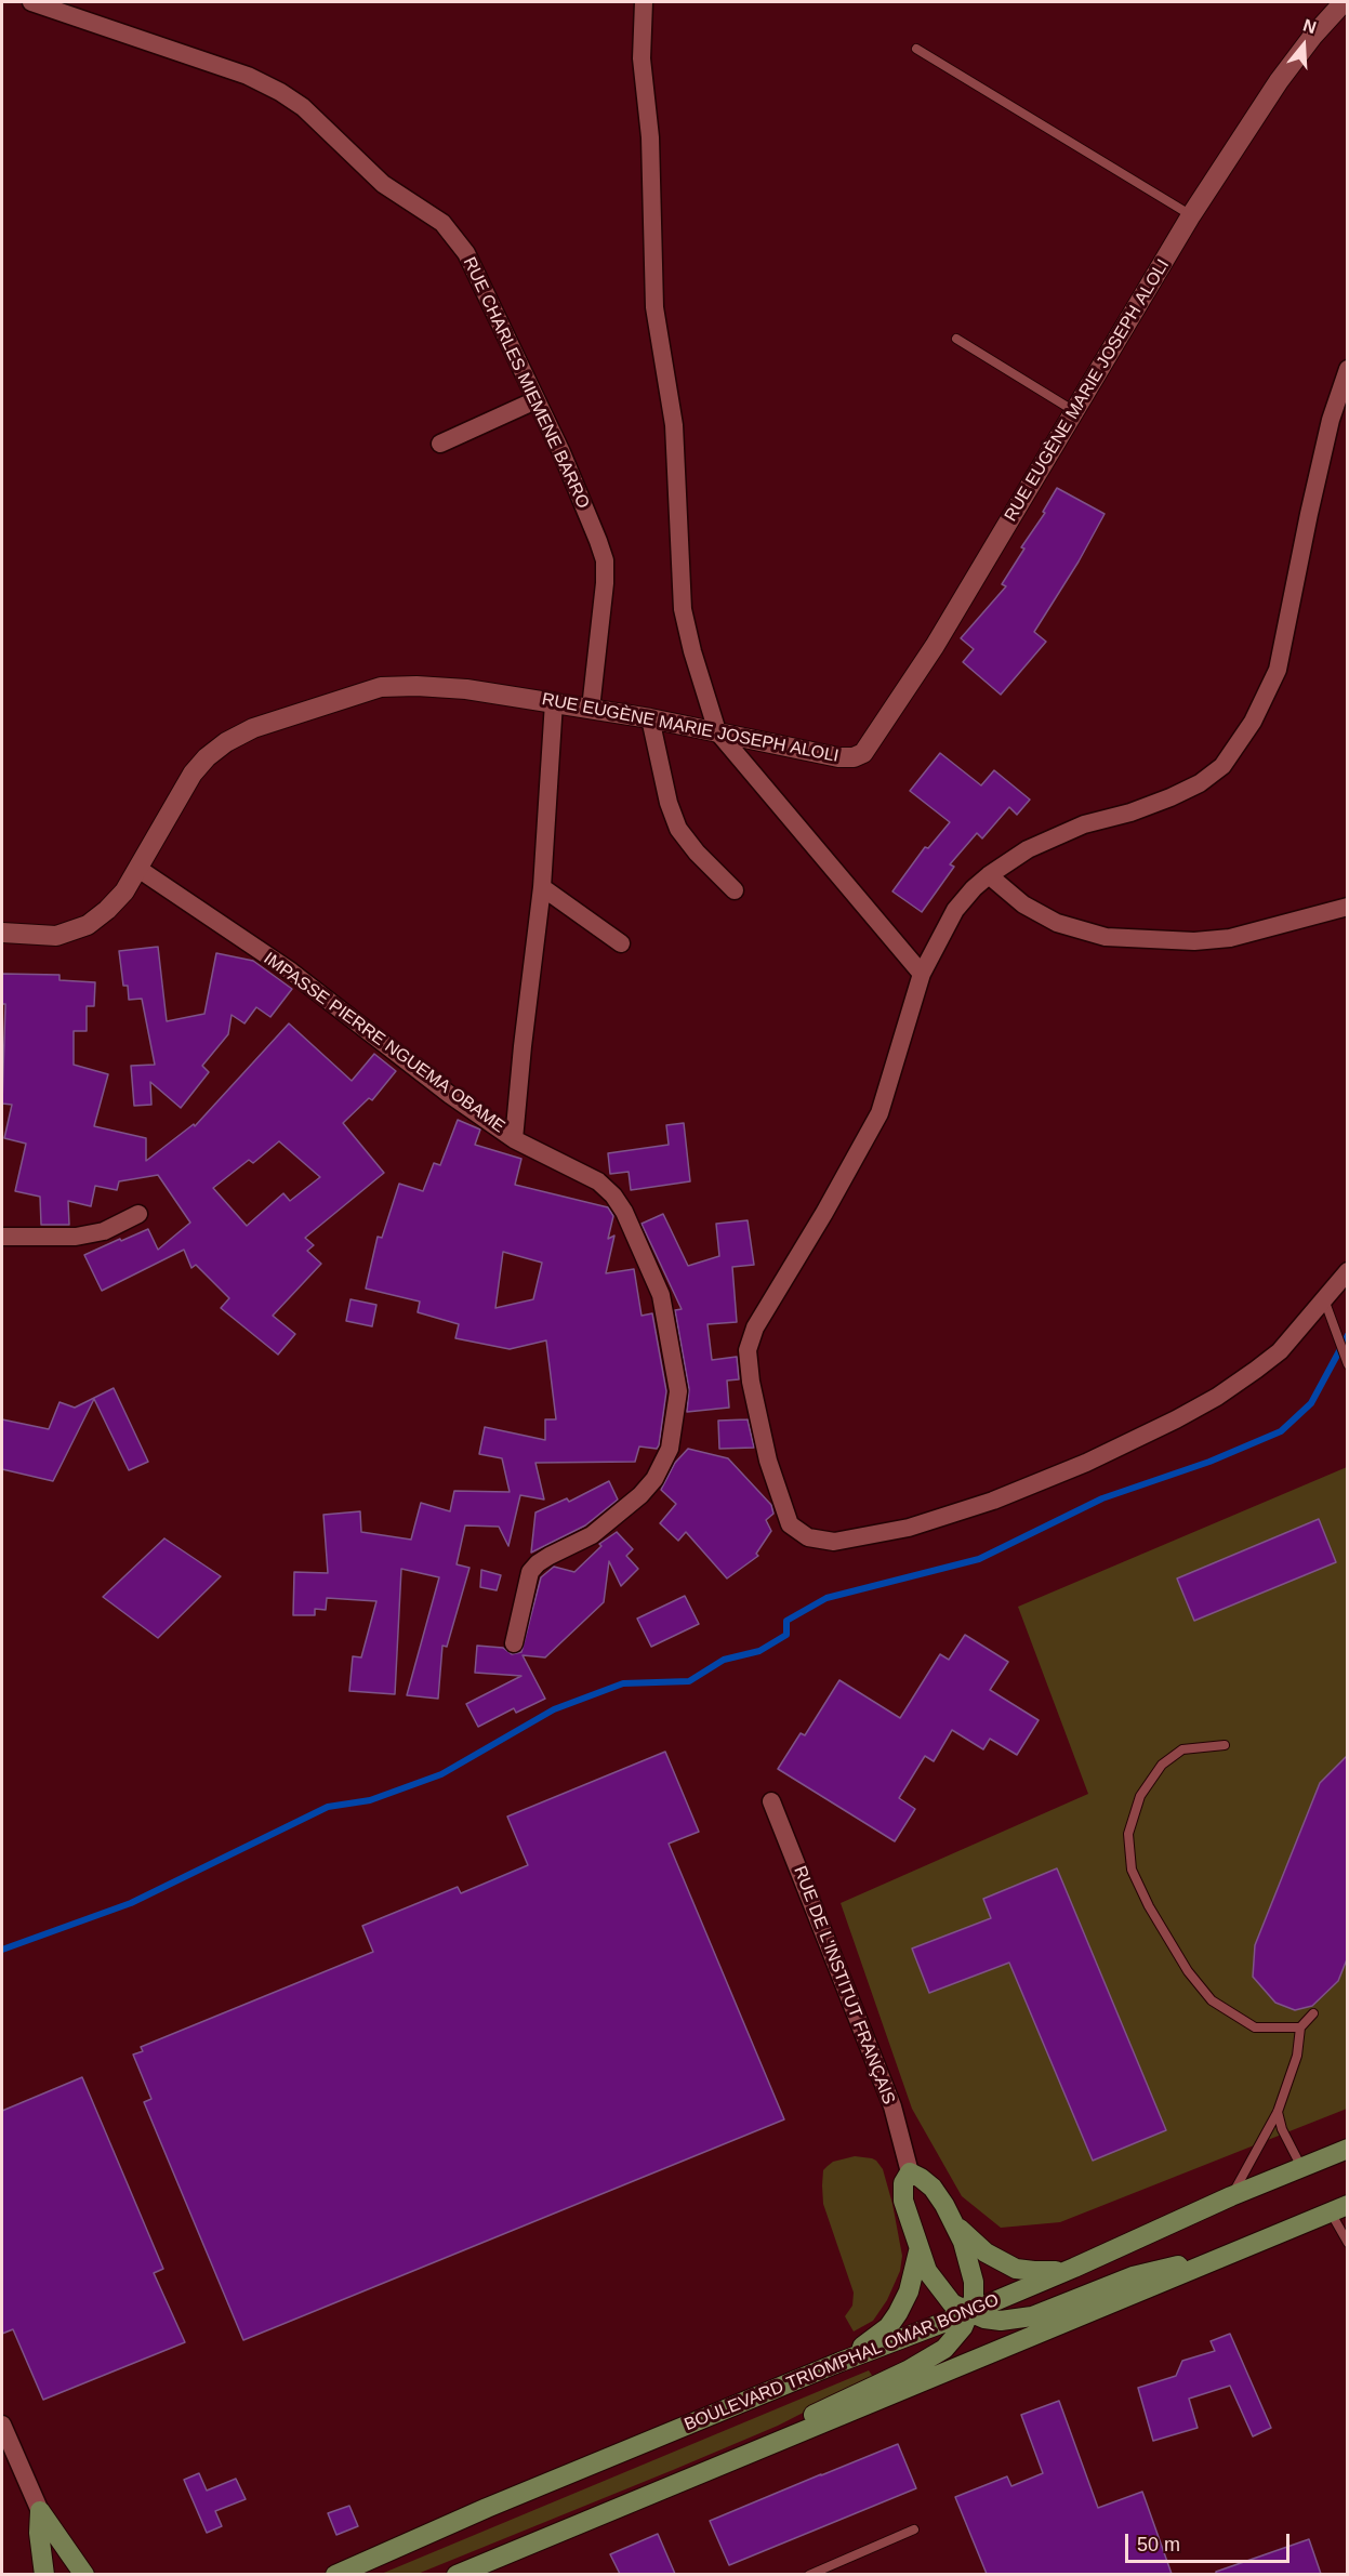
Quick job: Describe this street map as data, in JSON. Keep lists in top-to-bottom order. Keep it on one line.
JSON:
{"streets":{"main road":["BOULEVARD TRIOMPHAL OMAR BONGO"],"street":["RUE CHARLES MIEMENE BARRO","RUE EUGÈNE MARIE JOSEPH ALOLI","IMPASSE PIERRE NGUEMA OBAME","RUE DE L'INSTITUT FRANÇAIS"]},"crossings":[["RUE CHARLES MIEMENE BARRO","RUE EUGÈNE MARIE JOSEPH ALOLI"],["RUE EUGÈNE MARIE JOSEPH ALOLI","IMPASSE PIERRE NGUEMA OBAME"]],"scale_bar":"50 m","north":"top"}
